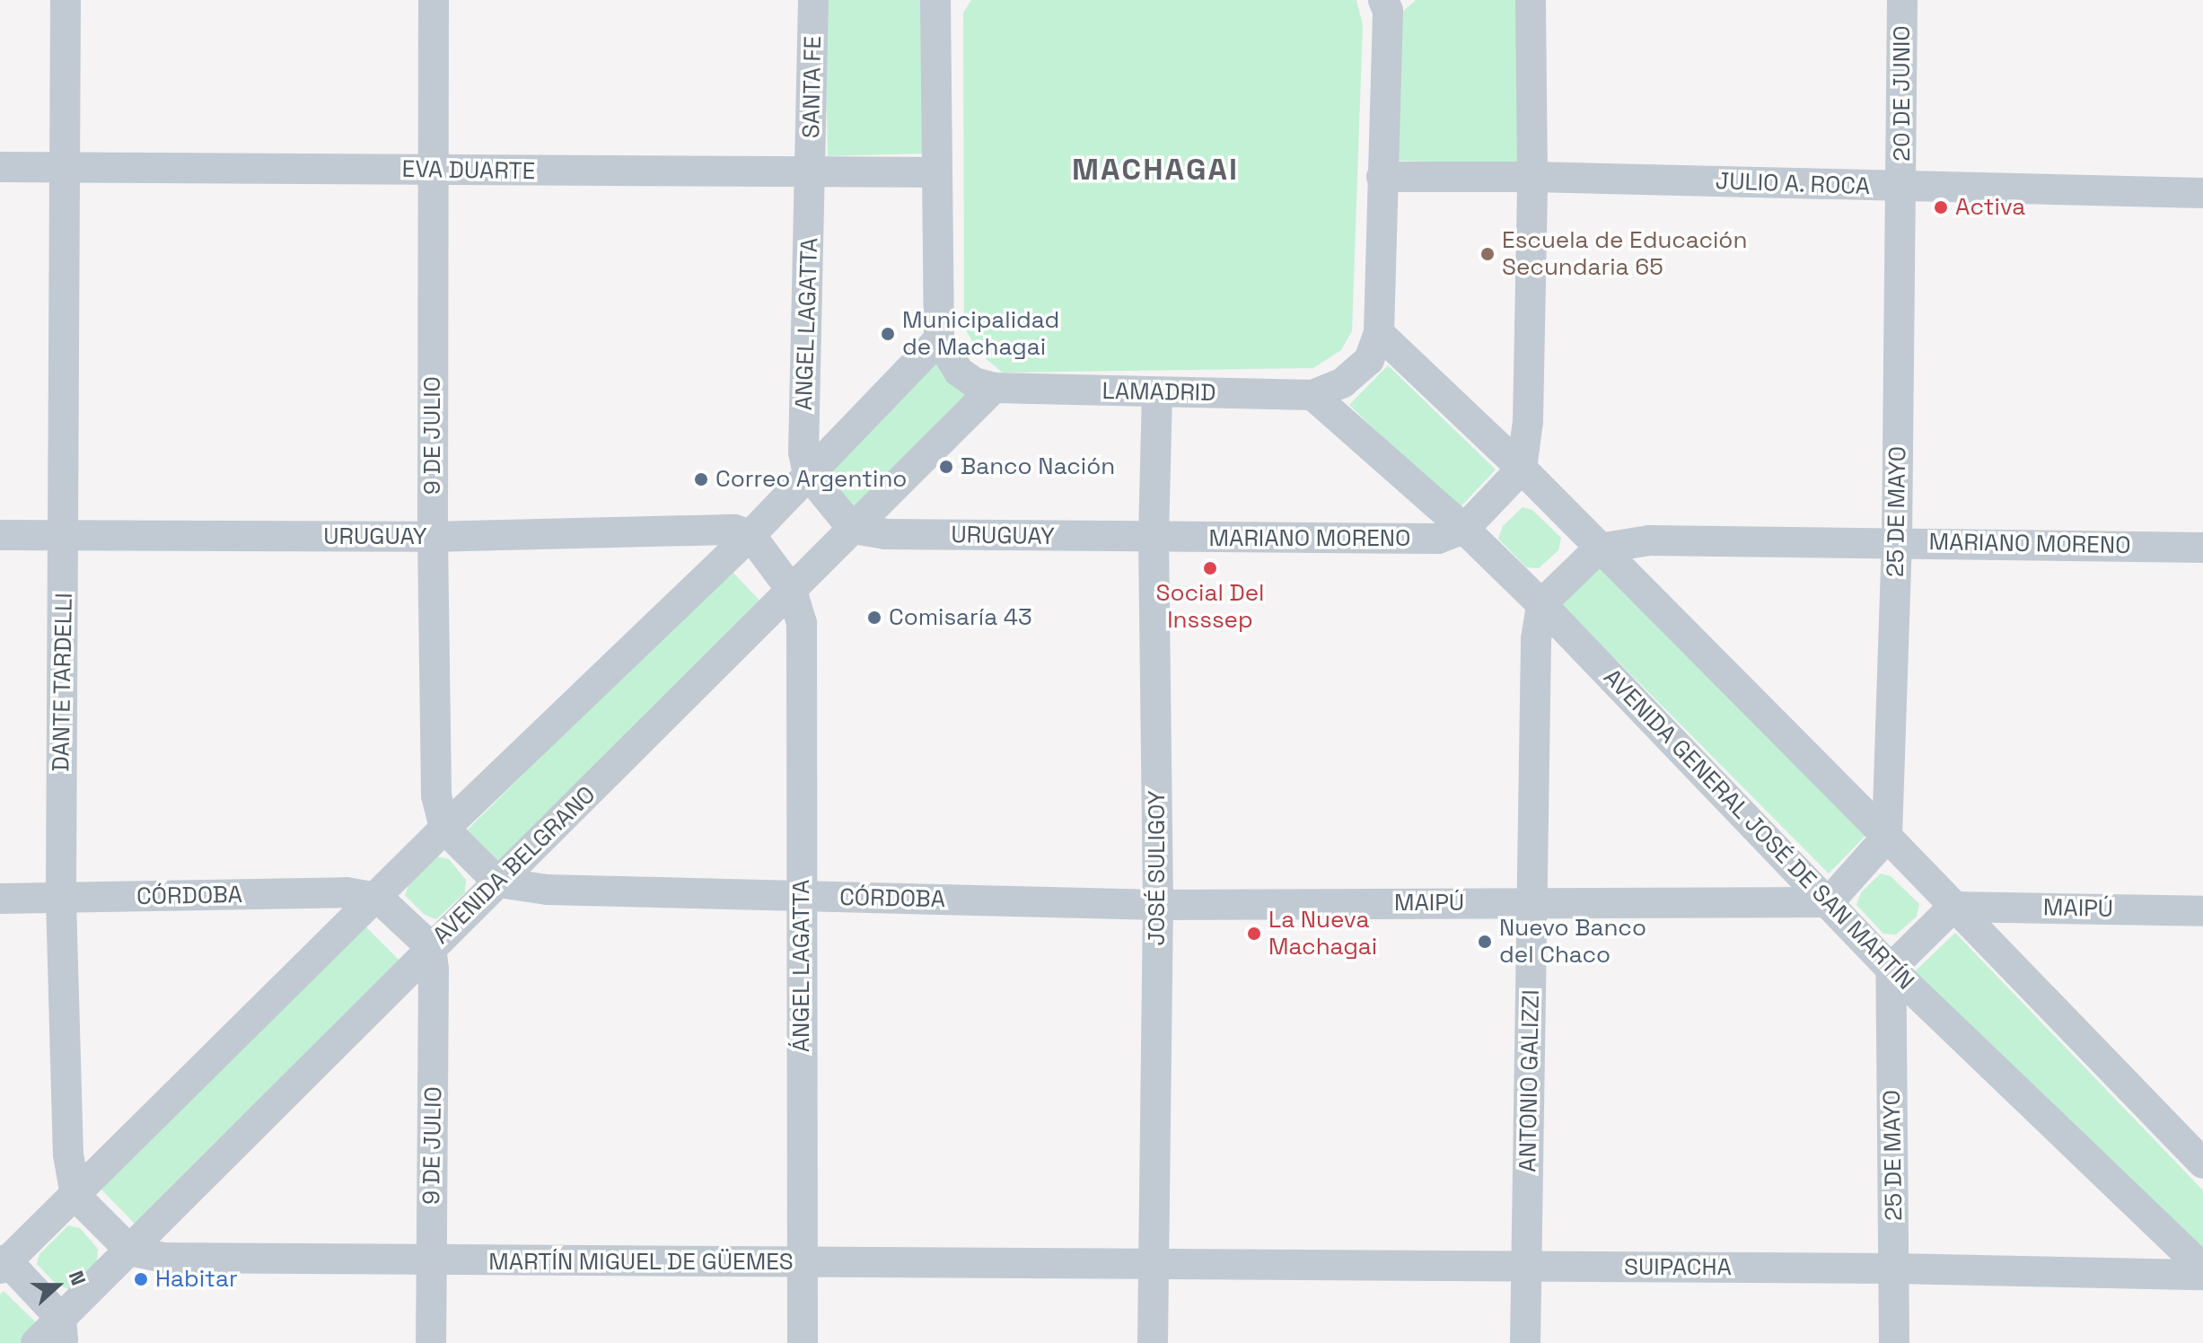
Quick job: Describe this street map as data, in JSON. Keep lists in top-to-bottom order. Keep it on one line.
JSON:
{"streets":{"street":["SANTA FE","20 DE JUNIO","EVA DUARTE","JULIO A. ROCA","ANGEL LAGATTA","LAMADRID","9 DE JULIO","25 DE MAYO","URUGUAY","MARIANO MORENO","DANTE TARDELLI","AVENIDA GENERAL JOSÉ DE SAN MARTÍN","AVENIDA BELGRANO","JOSÉ SULIGOY","CÓRDOBA","MAIPÚ","ÁNGEL LAGATTA","ANTONIO GALIZZI","MARTÍN MIGUEL DE GÜEMES","SUIPACHA"]},"crossings":[["SANTA FE","EVA DUARTE"],["SANTA FE","ANGEL LAGATTA"],["20 DE JUNIO","JULIO A. ROCA"],["20 DE JUNIO","25 DE MAYO"],["EVA DUARTE","ANGEL LAGATTA"],["EVA DUARTE","9 DE JULIO"],["EVA DUARTE","DANTE TARDELLI"],["JULIO A. ROCA","25 DE MAYO"],["LAMADRID","AVENIDA GENERAL JOSÉ DE SAN MARTÍN"],["LAMADRID","AVENIDA BELGRANO"],["LAMADRID","JOSÉ SULIGOY"],["9 DE JULIO","URUGUAY"],["9 DE JULIO","AVENIDA BELGRANO"],["9 DE JULIO","MARTÍN MIGUEL DE GÜEMES"],["25 DE MAYO","MARIANO MORENO"],["25 DE MAYO","AVENIDA GENERAL JOSÉ DE SAN MARTÍN"],["25 DE MAYO","SUIPACHA"],["URUGUAY","MARIANO MORENO"],["URUGUAY","DANTE TARDELLI"],["URUGUAY","AVENIDA BELGRANO"],["URUGUAY","JOSÉ SULIGOY"],["MARIANO MORENO","AVENIDA GENERAL JOSÉ DE SAN MARTÍN"],["MARIANO MORENO","JOSÉ SULIGOY"],["DANTE TARDELLI","CÓRDOBA"],["AVENIDA GENERAL JOSÉ DE SAN MARTÍN","MAIPÚ"],["AVENIDA GENERAL JOSÉ DE SAN MARTÍN","ANTONIO GALIZZI"],["AVENIDA BELGRANO","CÓRDOBA"],["AVENIDA BELGRANO","ÁNGEL LAGATTA"],["AVENIDA BELGRANO","MARTÍN MIGUEL DE GÜEMES"],["JOSÉ SULIGOY","CÓRDOBA"],["JOSÉ SULIGOY","MAIPÚ"],["JOSÉ SULIGOY","MARTÍN MIGUEL DE GÜEMES"],["JOSÉ SULIGOY","SUIPACHA"],["CÓRDOBA","MAIPÚ"],["CÓRDOBA","ÁNGEL LAGATTA"],["MAIPÚ","ANTONIO GALIZZI"],["ÁNGEL LAGATTA","MARTÍN MIGUEL DE GÜEMES"],["ANTONIO GALIZZI","SUIPACHA"],["MARTÍN MIGUEL DE GÜEMES","SUIPACHA"]],"districts":["MACHAGAI"],"places":["Activa","Escuela de Educación Secundaria 65","Municipalidad de Machagai","Banco Nación","Correo Argentino","Social Del Insssep","Comisaría 43","La Nueva Machagai","Nuevo Banco del Chaco","Habitar"],"north":"right"}
